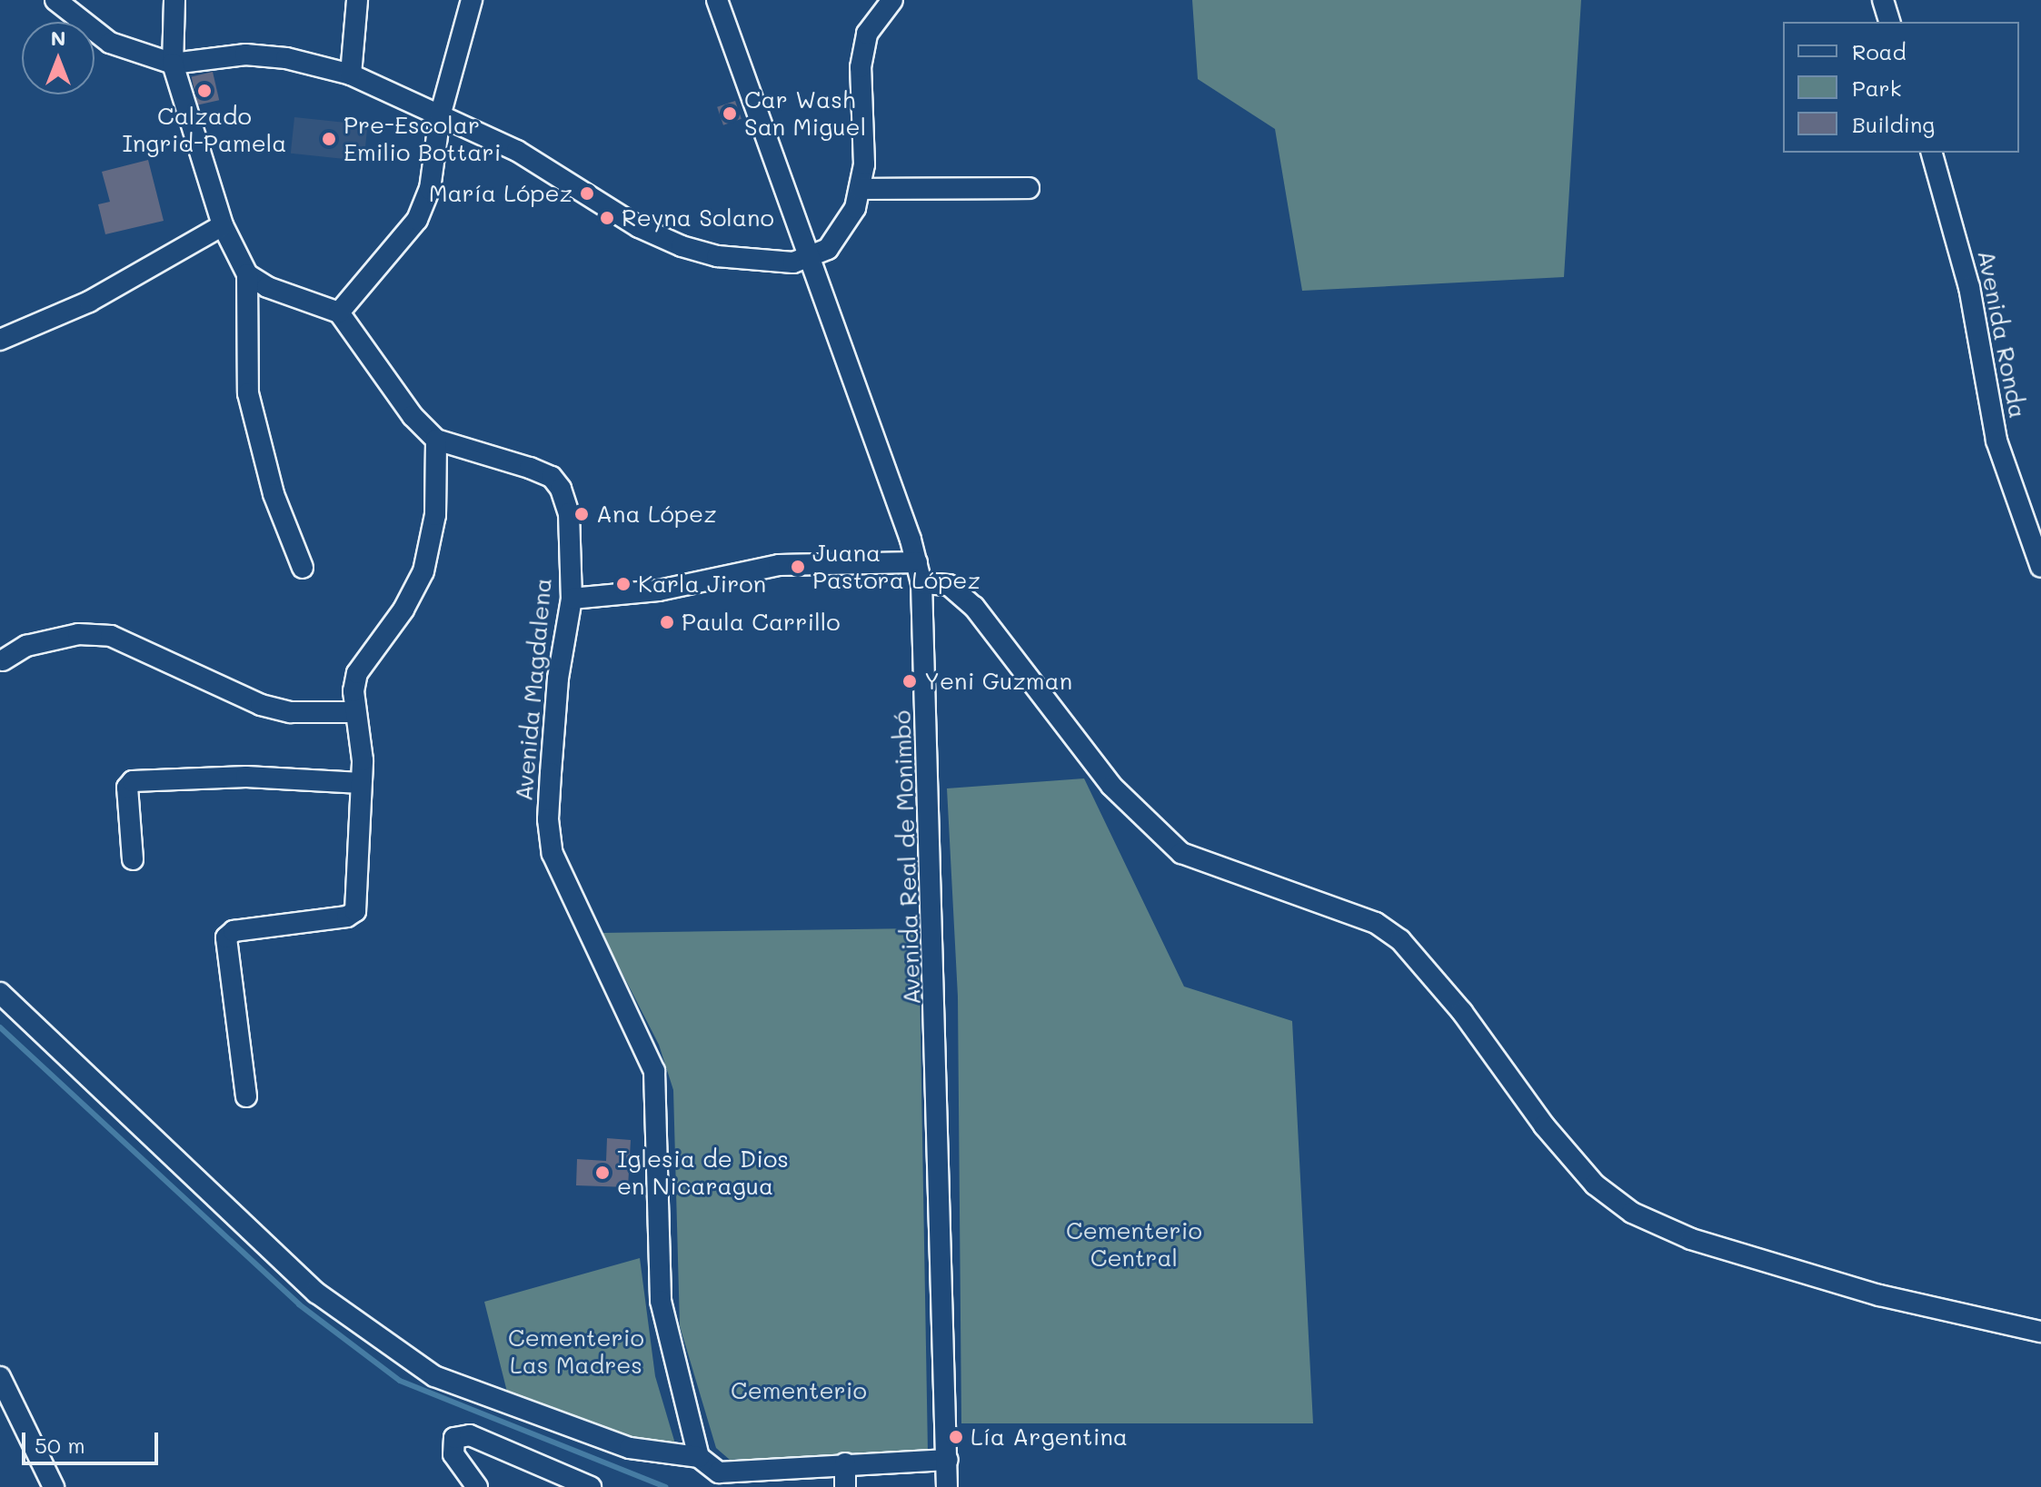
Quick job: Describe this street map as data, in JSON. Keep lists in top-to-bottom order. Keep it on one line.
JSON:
{"streets":{"street":["Avenida Ronda","Avenida Magdalena","Avenida Real de Monimbó"]},"parks":["Cementerio Central","Cementerio Las Madres","Cementerio"],"places":["Calzado Ingrid-Pamela","Car Wash San Miguel","Pre-Escolar Emilio Bottari","María López","Reyna Solano","Ana López","Juana Pastora López","Karla Jiron","Paula Carrillo","Yeni Guzman","Iglesia de Dios en Nicaragua","Lía Argentina"],"legend":["Road","Park","Building"],"scale_bar":"50 m","north":"top"}
